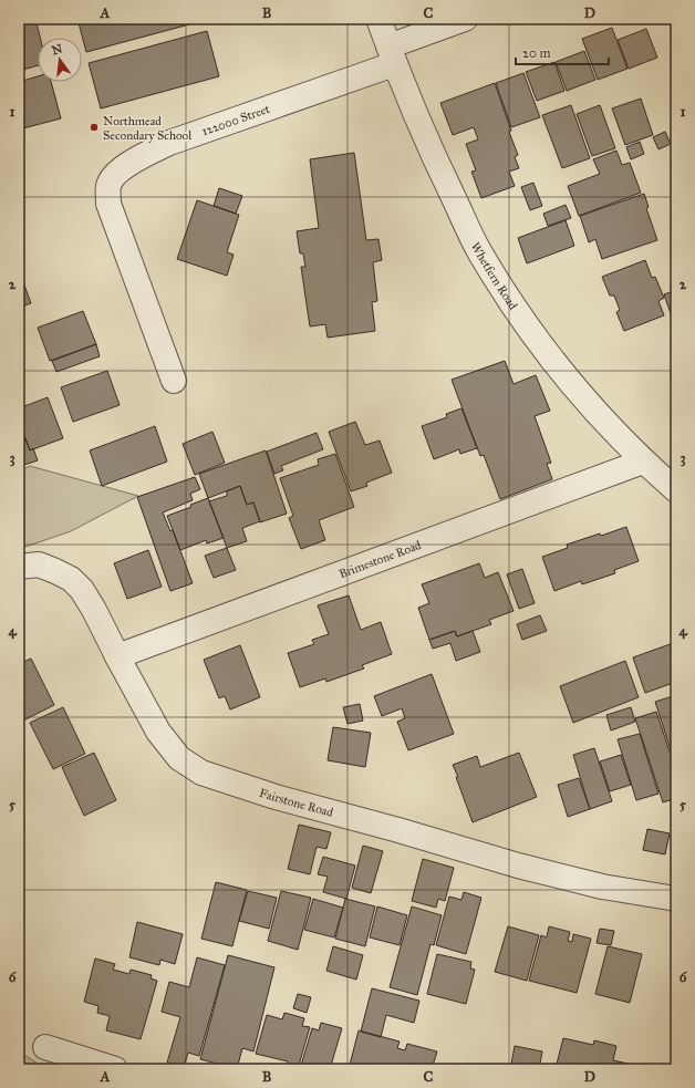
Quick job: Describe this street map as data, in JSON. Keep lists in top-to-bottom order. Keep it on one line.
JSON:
{"streets":{"street":["122000 Street","Whetfern Road","Brimestone Road","Fairstone Road"]},"crossings":[["122000 Street","Whetfern Road"],["Whetfern Road","Brimestone Road"],["Brimestone Road","Fairstone Road"]],"places":["Northmead Secondary School"],"scale_bar":"20 m","north":"top","grid":{"columns":["A","B","C","D"],"rows":["1","2","3","4","5","6"]}}
